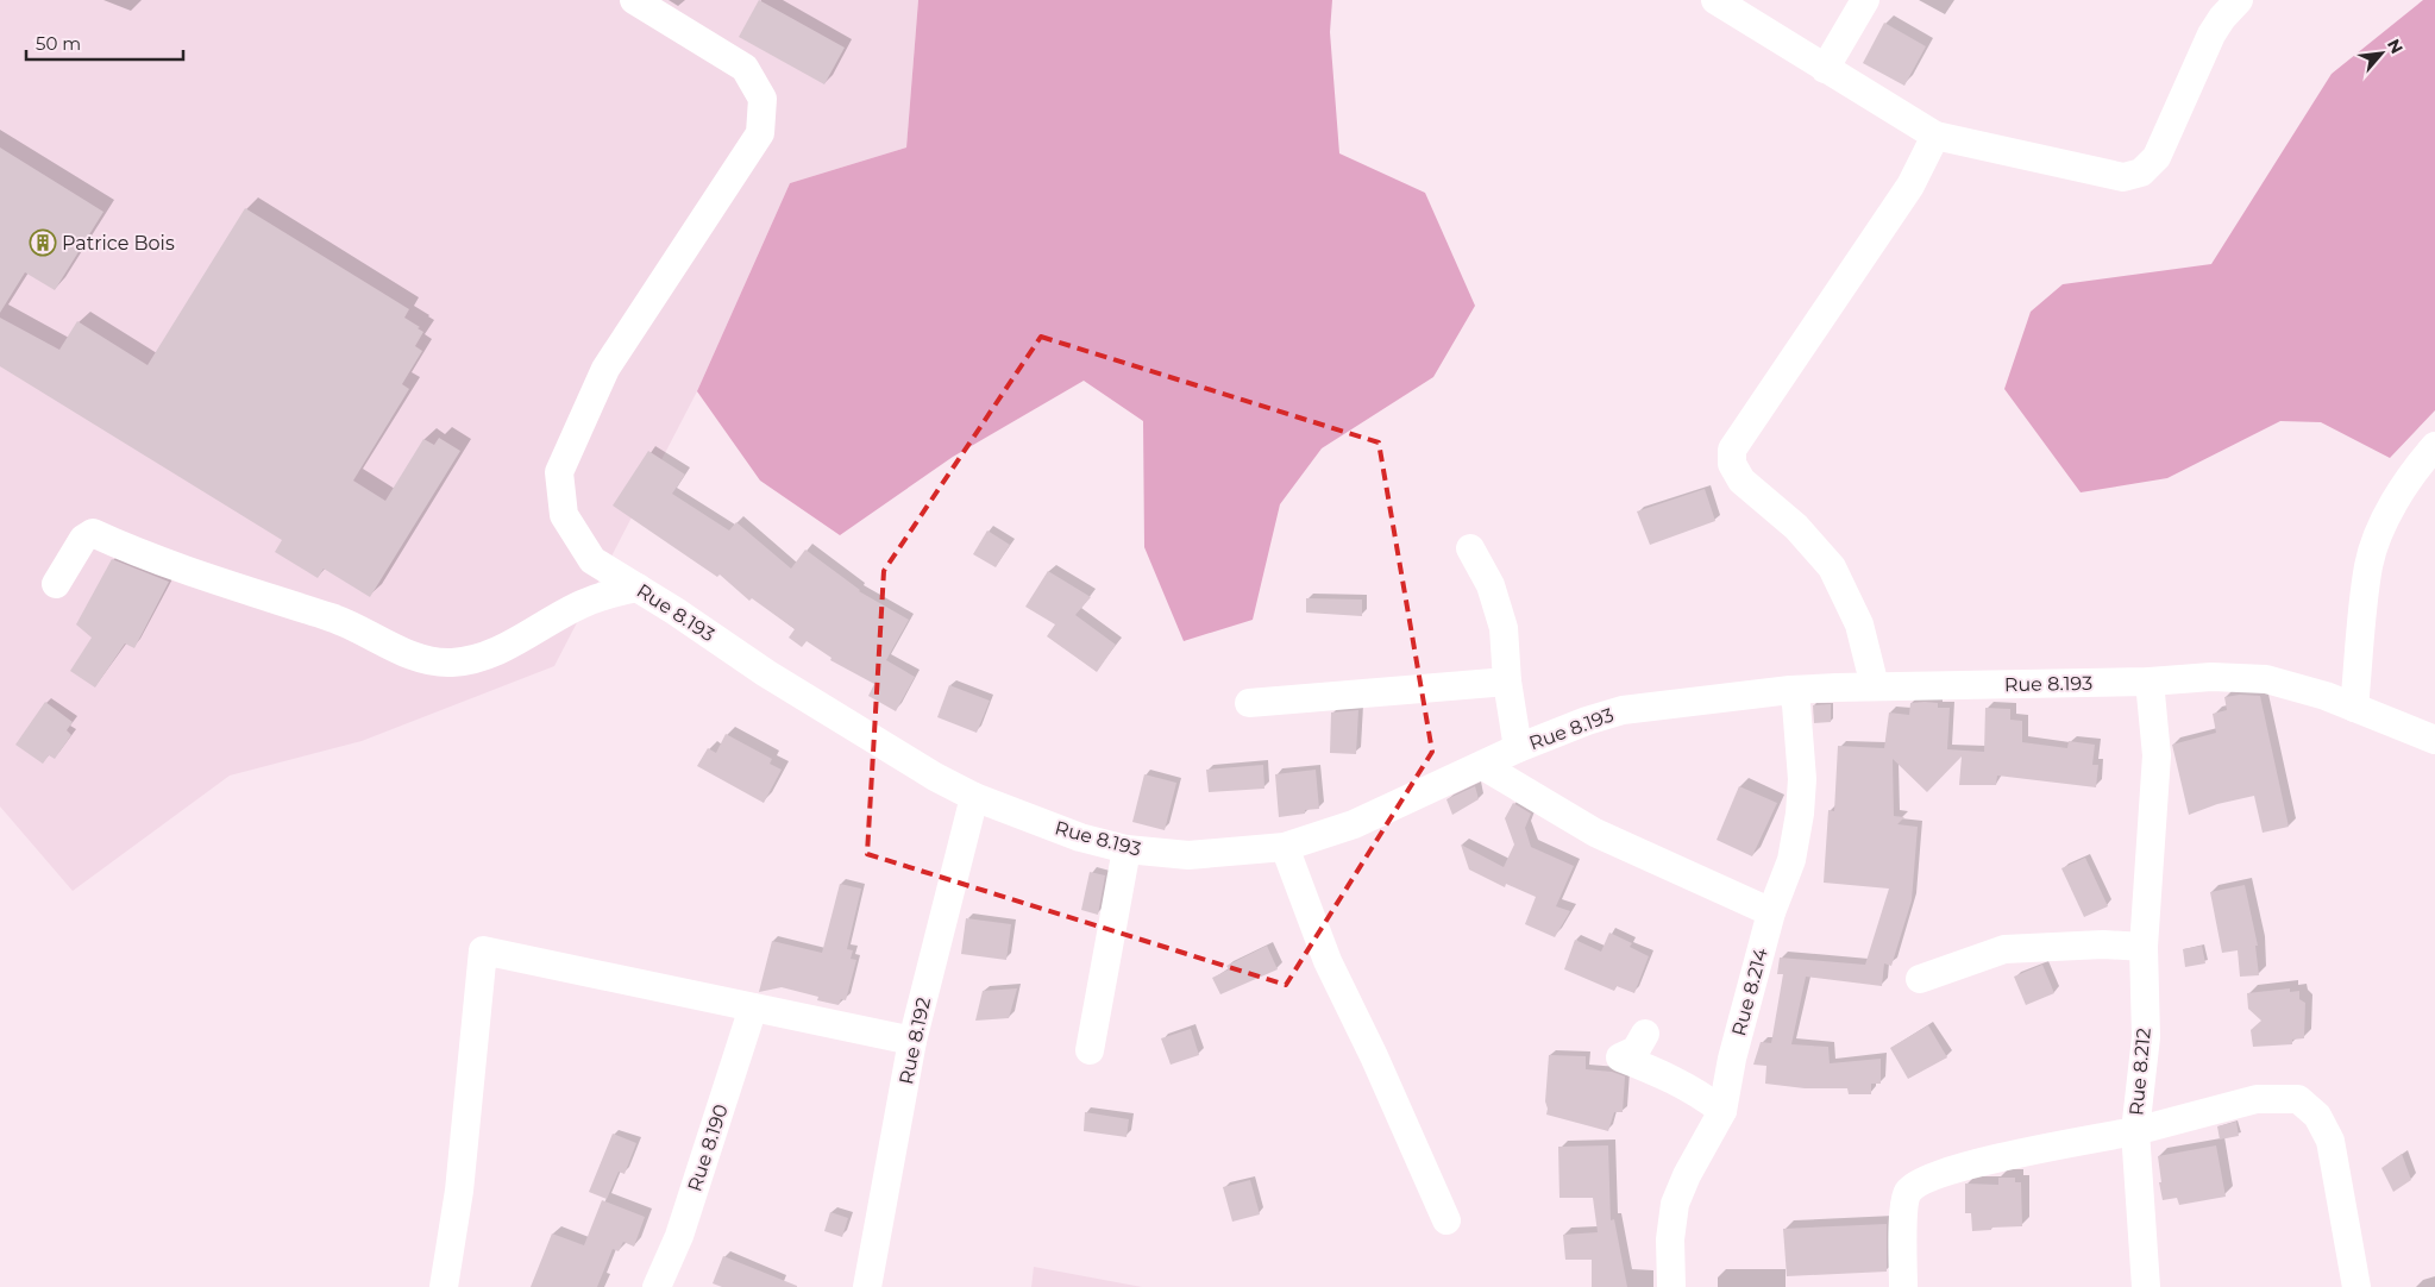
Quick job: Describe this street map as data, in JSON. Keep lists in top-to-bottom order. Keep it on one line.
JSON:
{"streets":{"street":["Rue 8.193","Rue 8.214","Rue 8.192","Rue 8.212","Rue 8.190"]},"crossings":[["Rue 8.193","Rue 8.214"],["Rue 8.193","Rue 8.192"],["Rue 8.193","Rue 8.212"]],"places":{"building":["Patrice Bois"]},"scale_bar":"50 m","north":"top right"}
